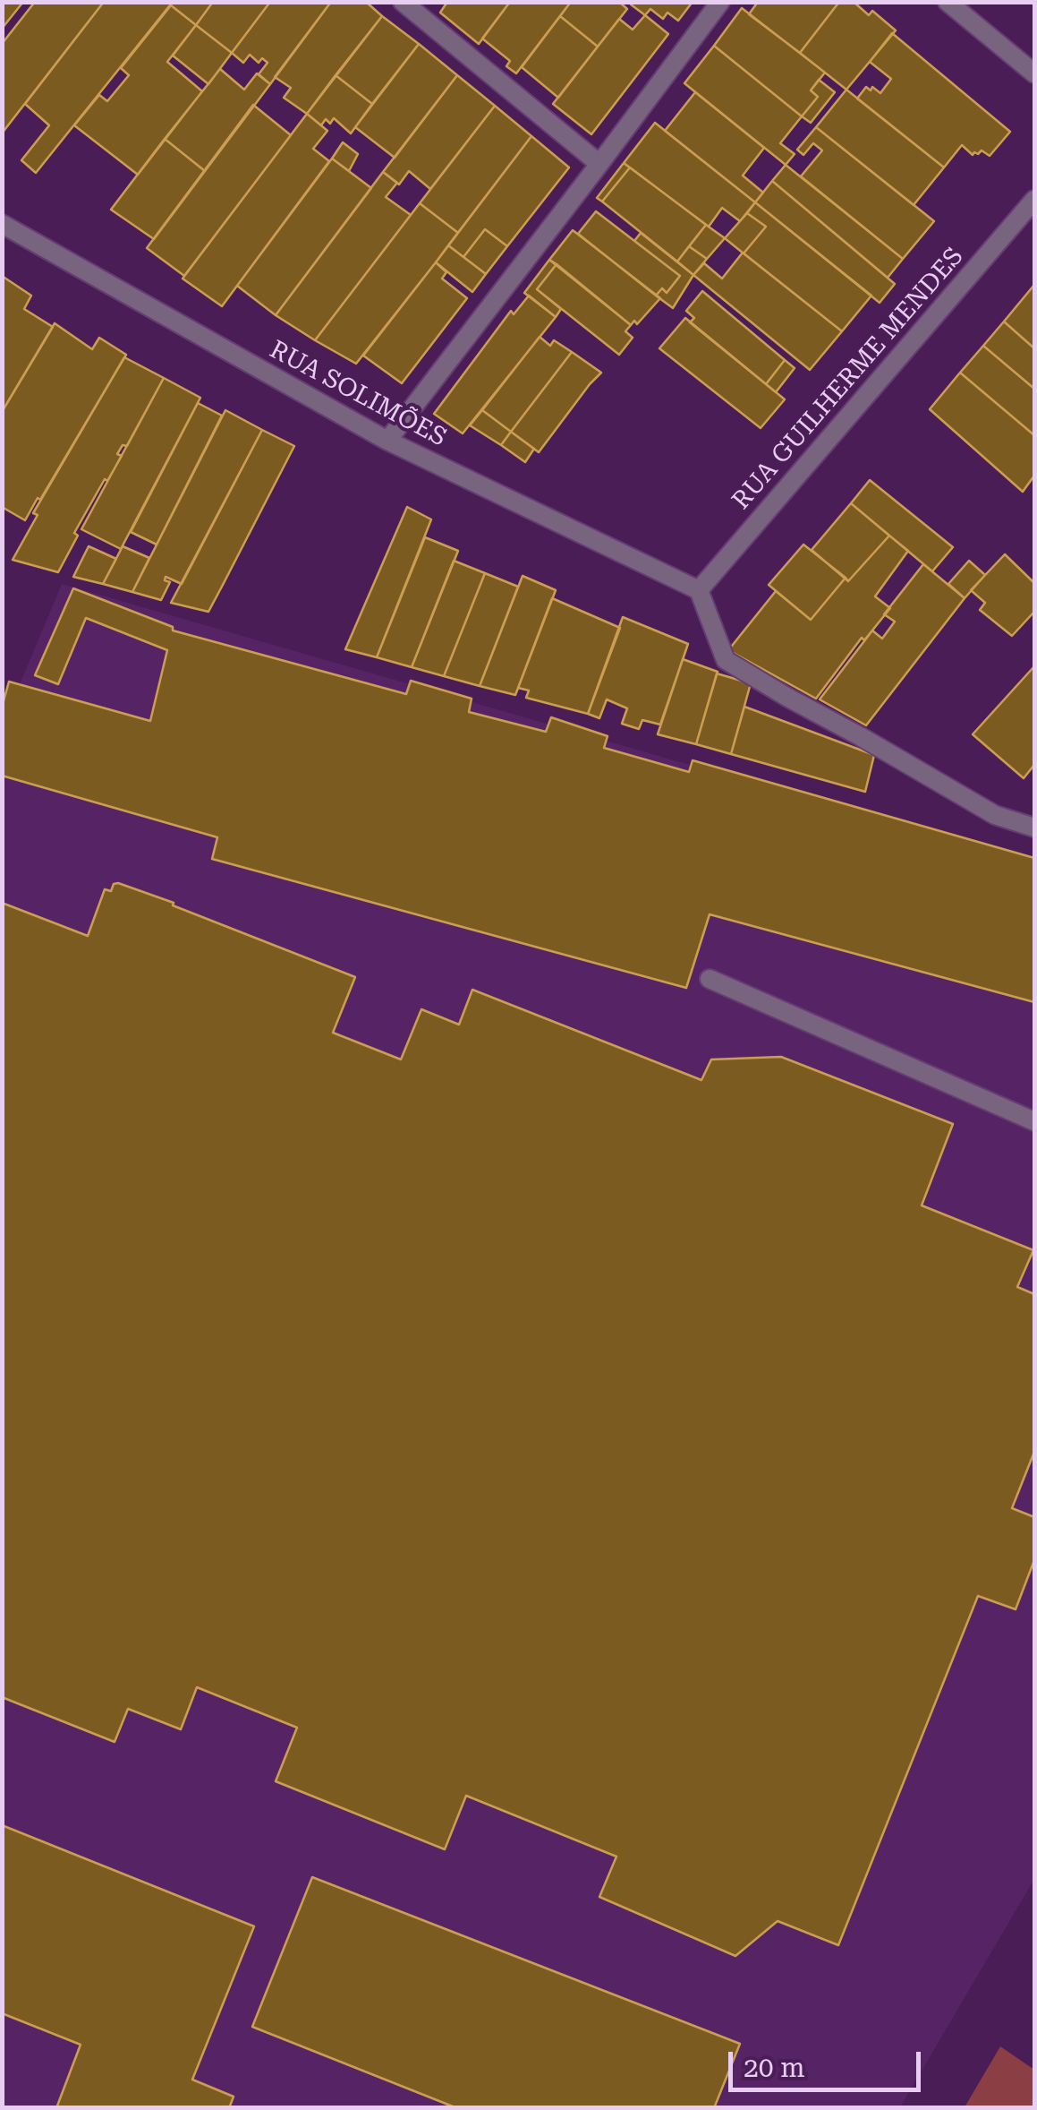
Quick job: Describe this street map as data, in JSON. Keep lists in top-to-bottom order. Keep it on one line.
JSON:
{"streets":{"street":["RUA GUILHERME MENDES","RUA SOLIMÕES"]},"crossings":[["RUA GUILHERME MENDES","RUA SOLIMÕES"]],"scale_bar":"20 m"}
